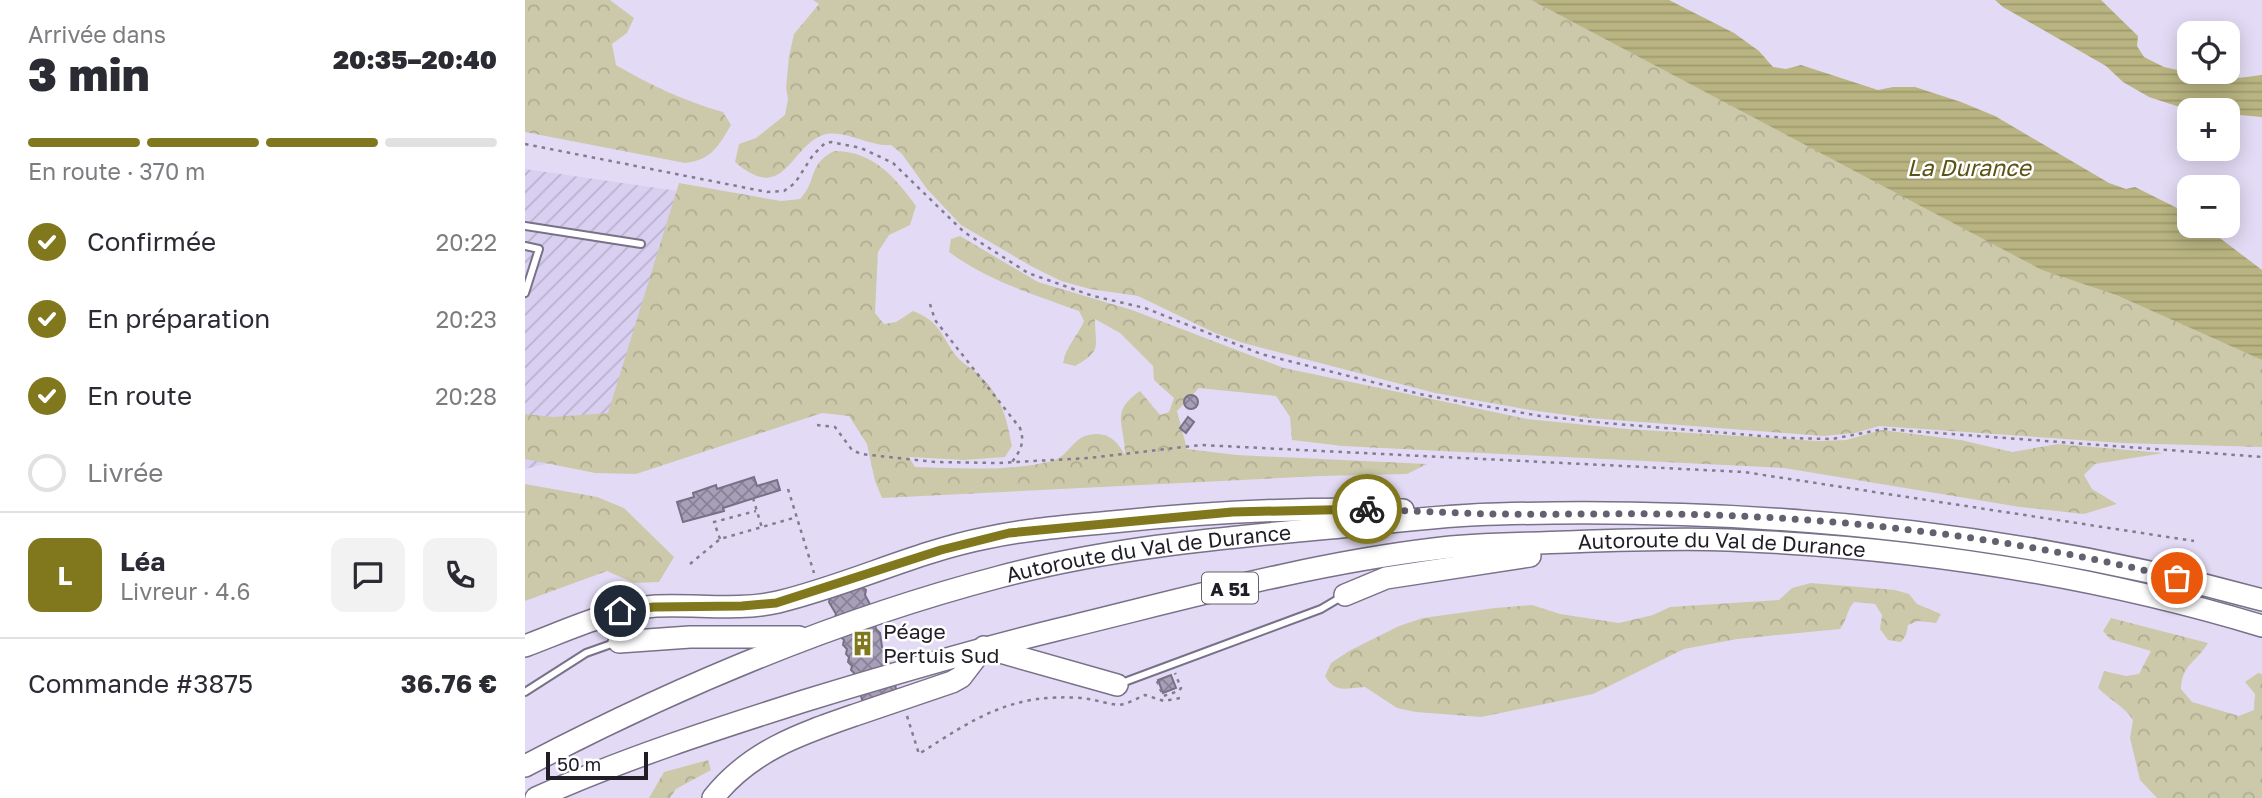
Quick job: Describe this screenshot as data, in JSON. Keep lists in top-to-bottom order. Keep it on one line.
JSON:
{"streets":{"highway":["Autoroute du Val de Durance","A 51"]},"water":["La Durance"],"places":{"building":["Péage Pertuis Sud"]},"scale_bar":"50 m","page":{"heading":["3 min","Arrivée dans","20:35–20:40"],"panel":["Léa","Livreur · 4.6","Commande #3875","36.76 €"],"map_buttons":["+","−"],"bar":"En route · 370 m","list":[["Confirmée","20:22"],["En préparation","20:23"],["En route","20:28"],"Livrée"],"round":"L","scale":"50 m"}}
